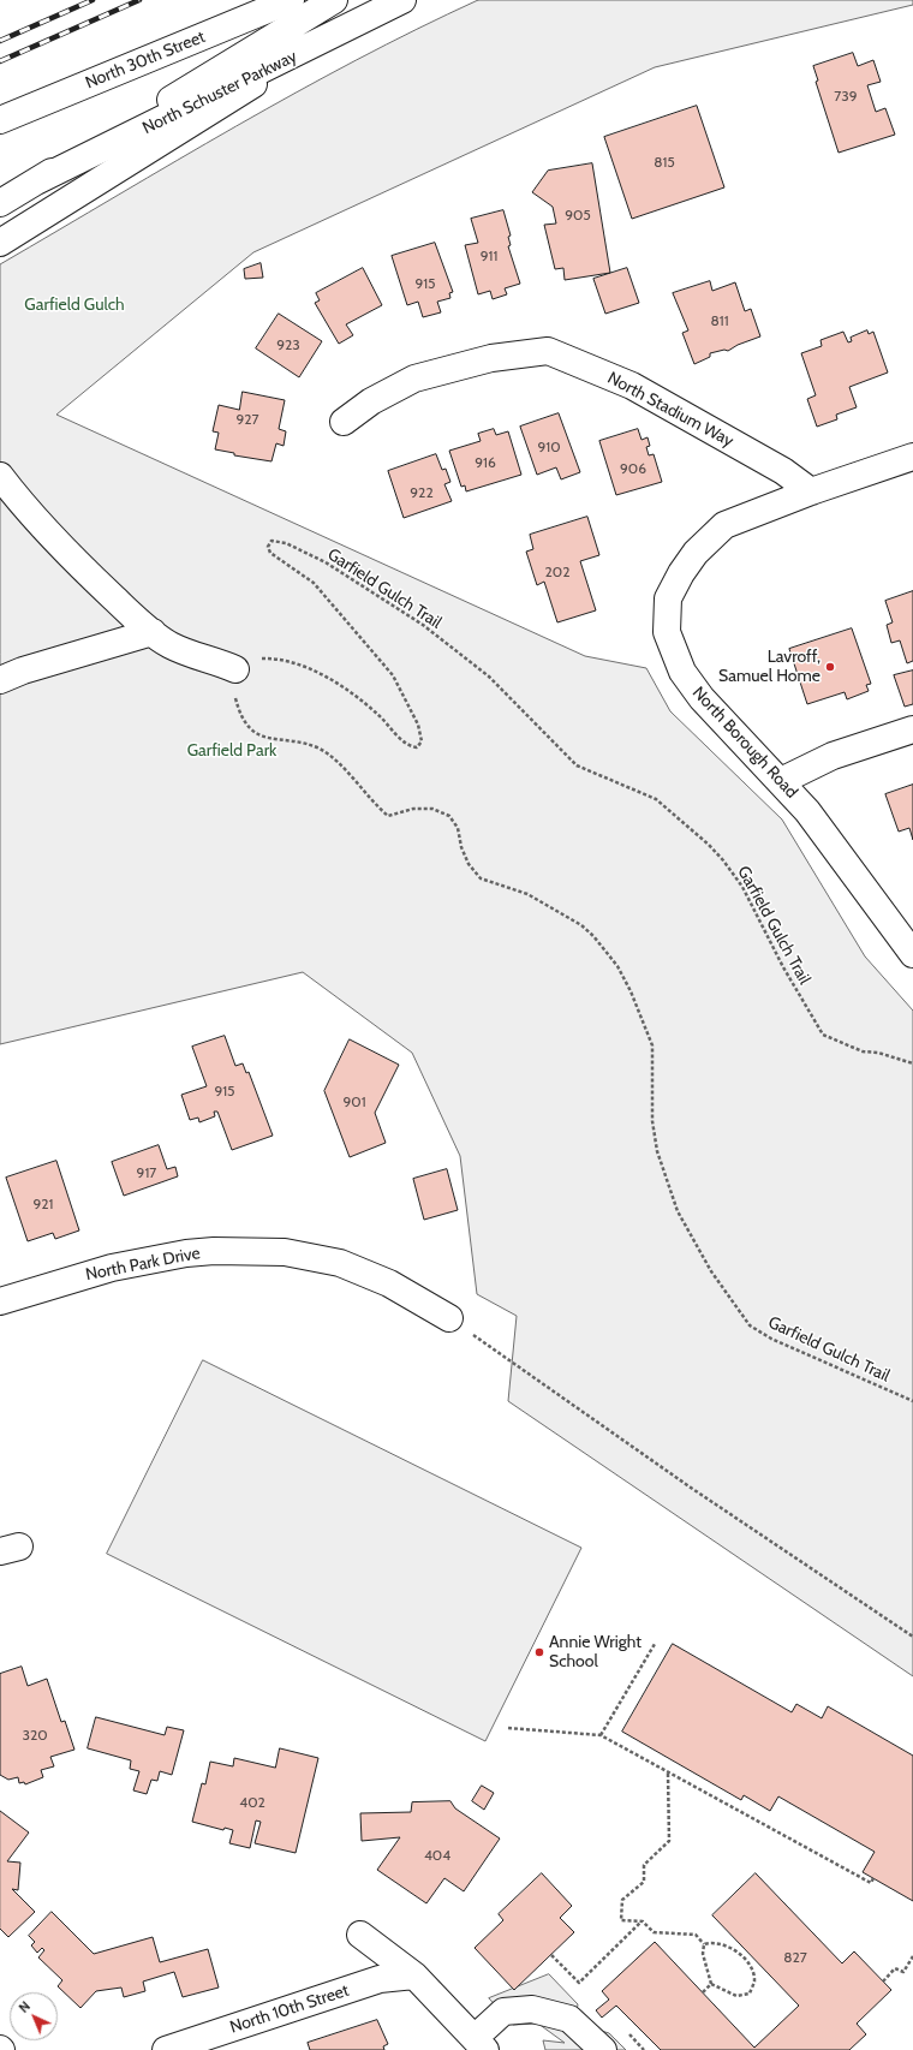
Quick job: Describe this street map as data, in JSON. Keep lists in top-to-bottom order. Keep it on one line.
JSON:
{"streets":{"main road":["North 30th Street","North Schuster Parkway","North Stadium Way","North Borough Road","North Park Drive","North 10th Street"],"path":["Garfield Gulch Trail"]},"crossings":[["North Stadium Way","North Borough Road"]],"parks":["Garfield Gulch","Garfield Park"],"places":["Lavroff, Samuel Home","Annie Wright School"],"house_numbers":["739","815","905","911","915","811","923","927","910","916","906","922","202","915","901","917","921","320","402","404","827"],"north":"top left"}
